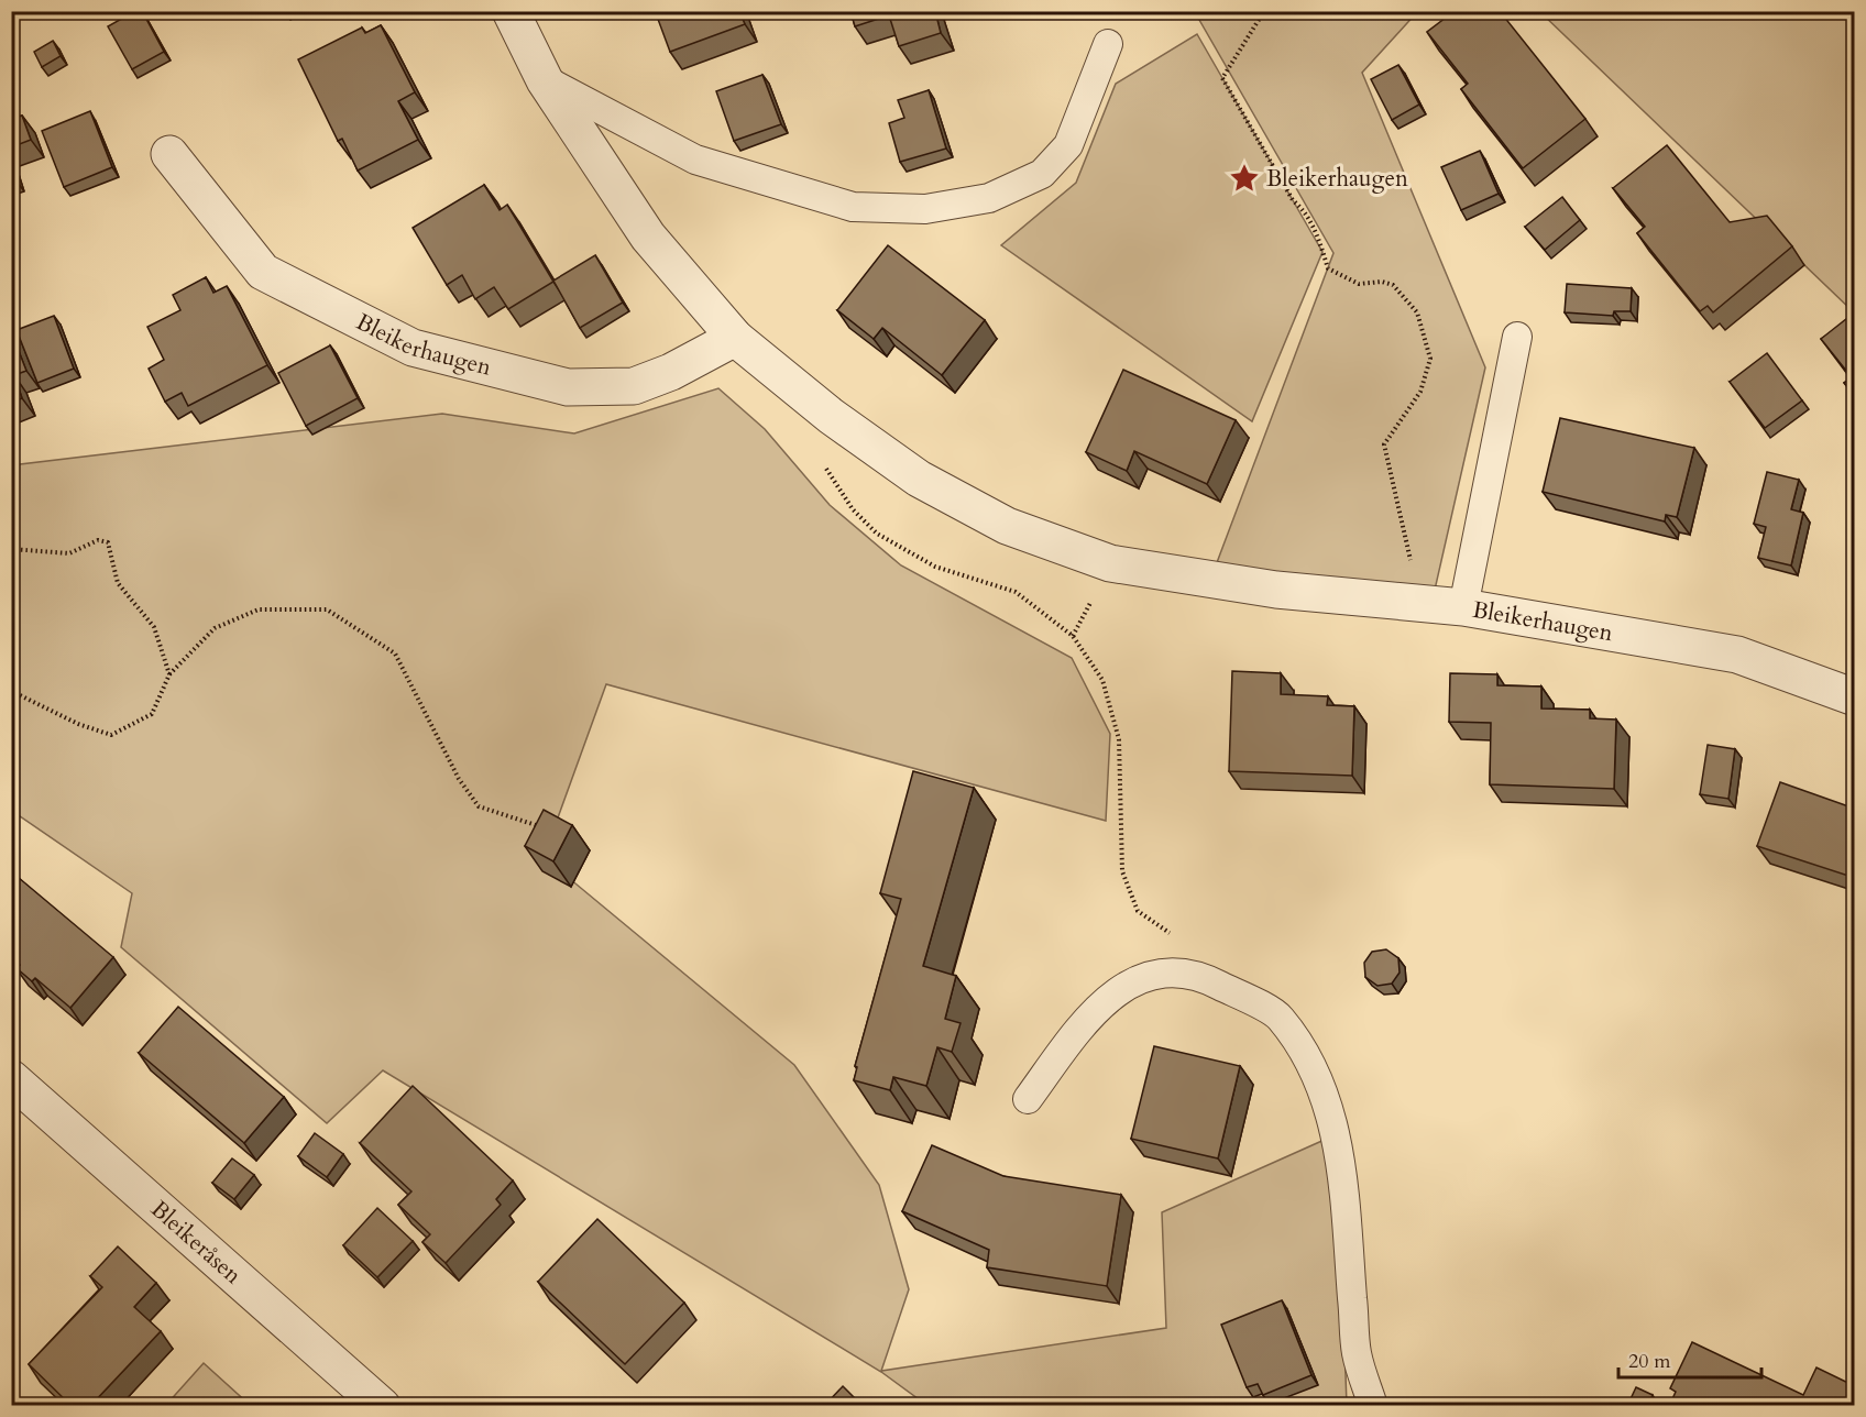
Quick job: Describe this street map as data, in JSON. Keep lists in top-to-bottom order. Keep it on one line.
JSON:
{"streets":{"street":["Bleikerhaugen","Bleikeråsen"]},"places":{"place":["Bleikerhaugen"]},"scale_bar":"20 m"}
